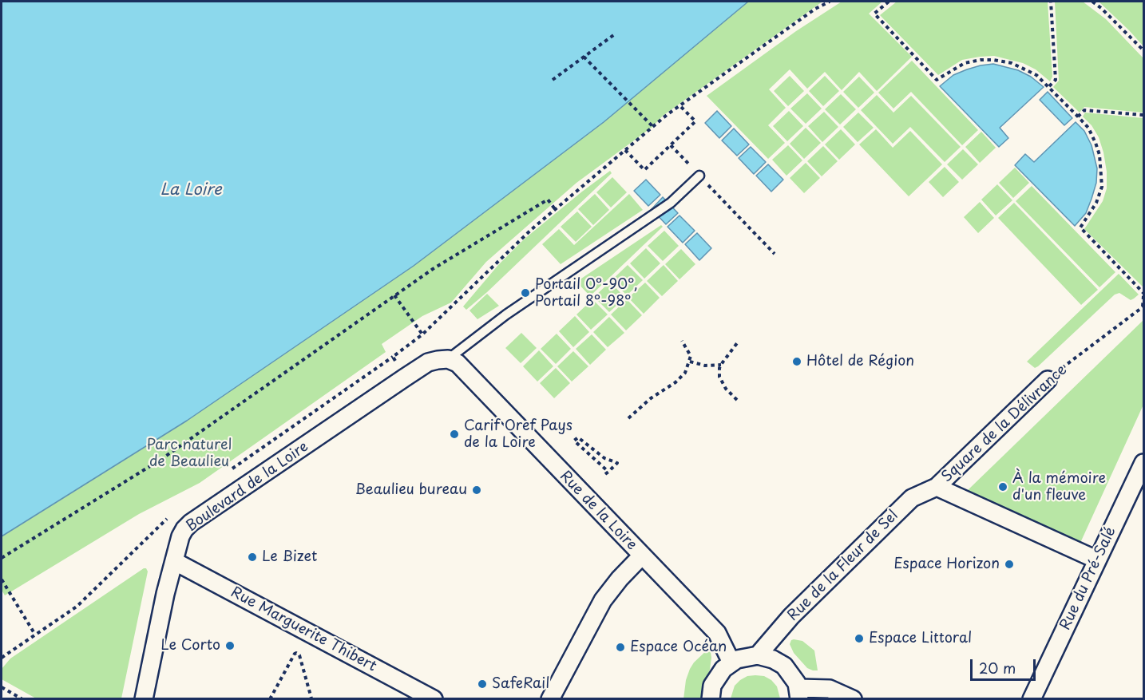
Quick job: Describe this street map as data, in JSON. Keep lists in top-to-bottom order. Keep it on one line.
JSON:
{"streets":{"street":["Square de la Délivrance","Boulevard de la Loire","Rue de la Loire","Rue de la Fleur de Sel","Rue du Pré-Salé","Rue Marguerite Thibert"]},"crossings":[["Square de la Délivrance","Rue de la Fleur de Sel"],["Square de la Délivrance","Rue du Pré-Salé"],["Boulevard de la Loire","Rue de la Loire"],["Boulevard de la Loire","Rue Marguerite Thibert"]],"water":["La Loire"],"parks":["Parc naturel de Beaulieu"],"places":["Portail 0°-90°, Portail 8°-98°","Hôtel de Région","Carif Oref Pays de la Loire","À la mémoire d'un fleuve","Beaulieu bureau","Le Bizet","Espace Horizon","Espace Littoral","Le Corto","Espace Océan","SafeRail"],"scale_bar":"20 m"}
